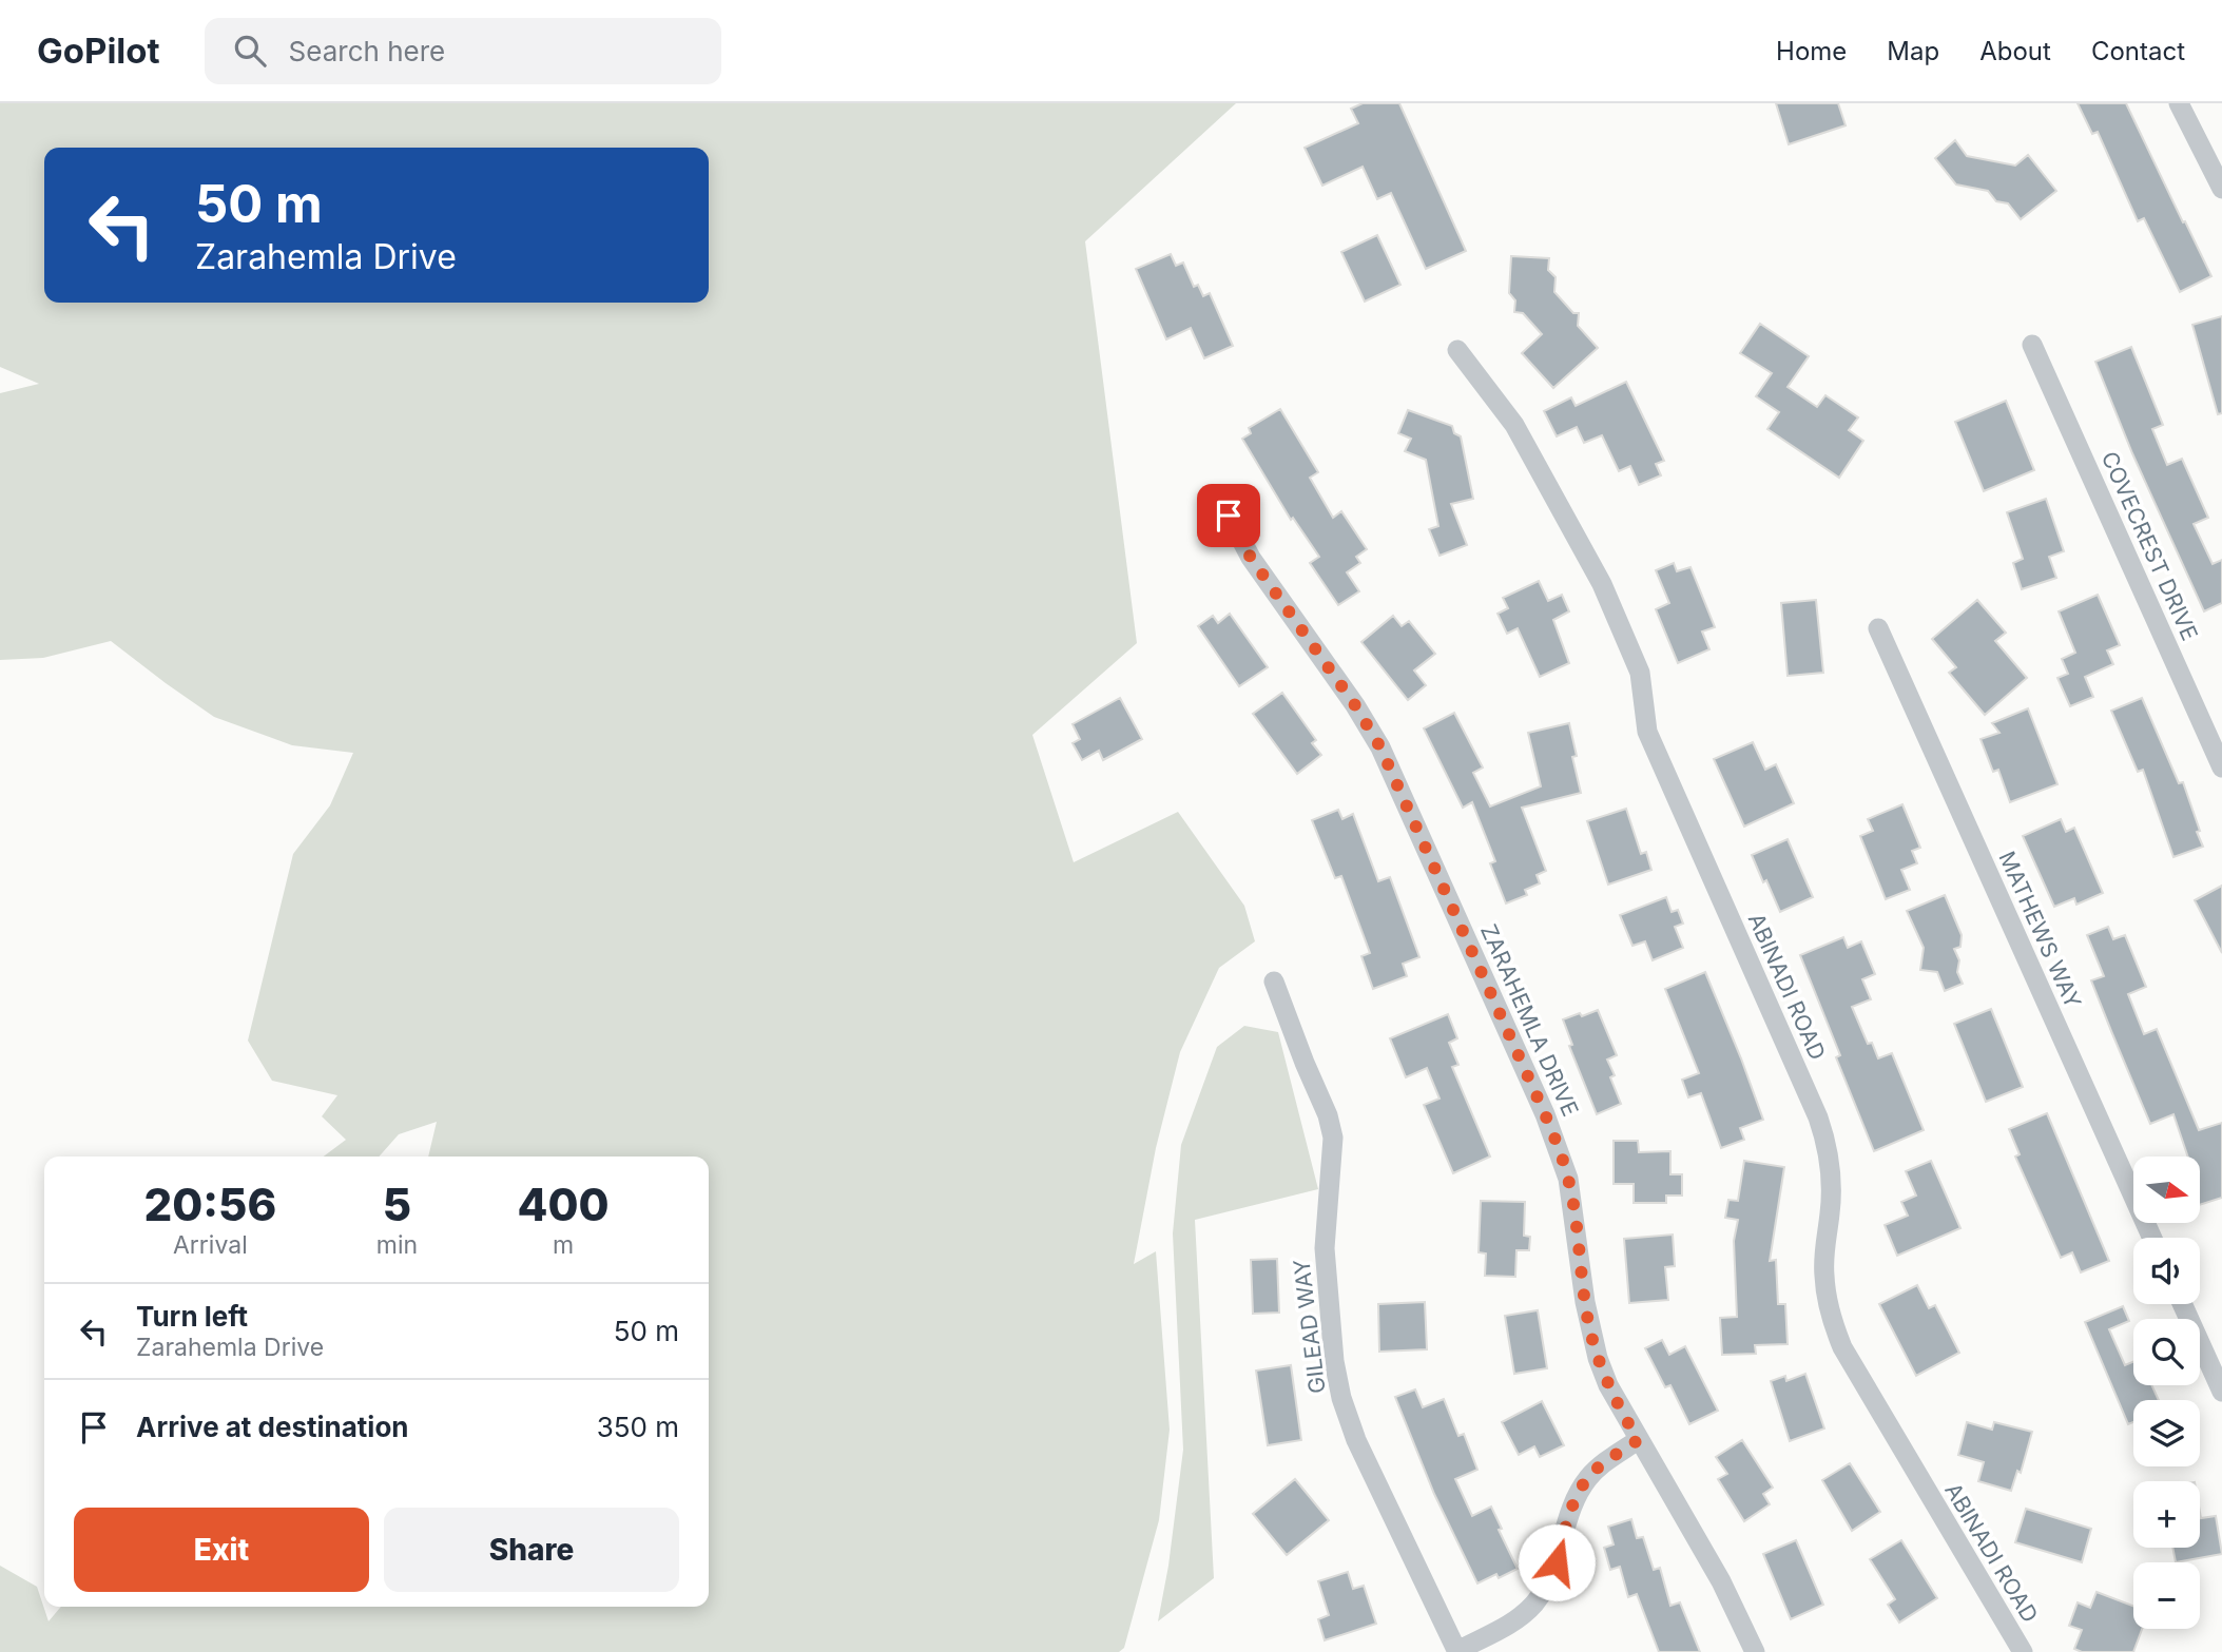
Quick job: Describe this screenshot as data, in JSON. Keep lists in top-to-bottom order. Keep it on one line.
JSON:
{"streets":{"street":["COVECREST DRIVE","MATHEWS WAY","ABINADI ROAD","ZARAHEMLA DRIVE","GILEAD WAY"]},"north":"right","page":{"header":"GoPilot","search":"Search here","nav":["Home","Map","About","Contact"],"turn":["50 m","Zarahemla Drive"],"map_buttons":["+","−"],"eta":["20:56","Arrival","5","min","400","m"],"list":[{"name":"Turn left","note":"Zarahemla Drive","value":"50 m"},{"name":"Arrive at destination","value":"350 m"}],"buttons":["Exit","Share"]}}
